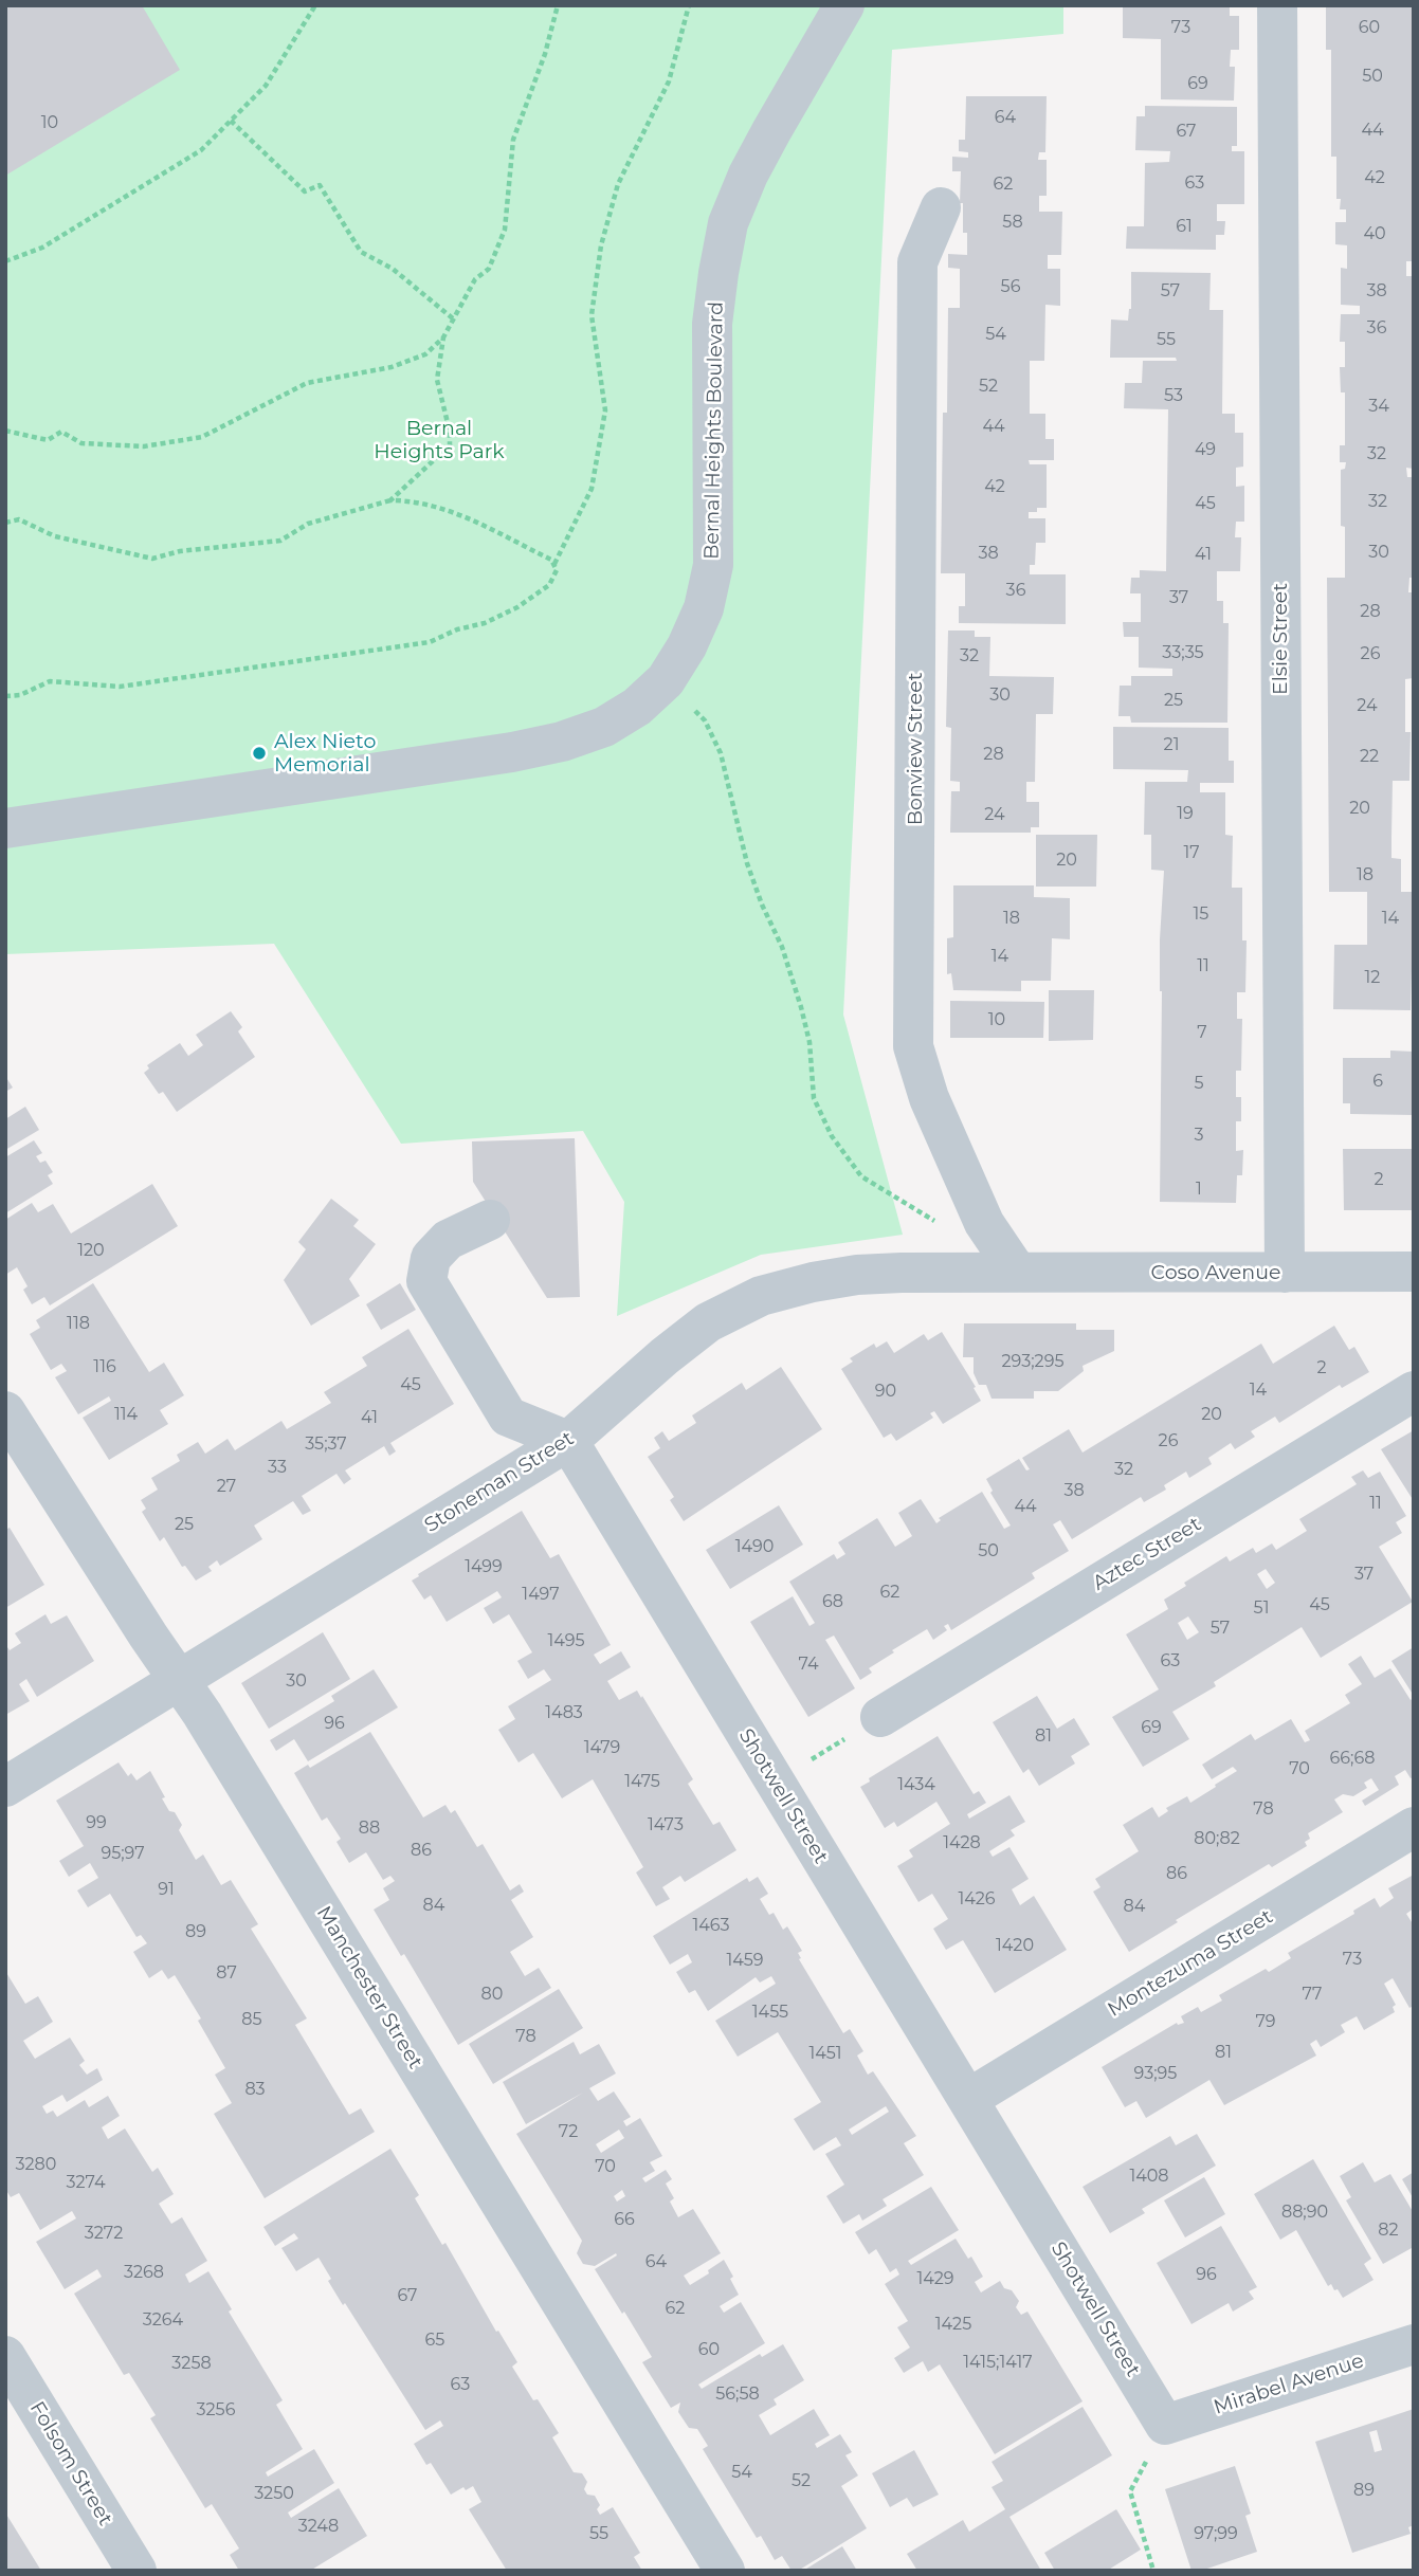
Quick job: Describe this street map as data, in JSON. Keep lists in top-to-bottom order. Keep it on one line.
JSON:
{"streets":{"street":["Bernal Heights Boulevard","Elsie Street","Bonview Street","Coso Avenue","Stoneman Street","Aztec Street","Shotwell Street","Montezuma Street","Manchester Street","Mirabel Avenue","Folsom Street"]},"crossings":[["Elsie Street","Coso Avenue"],["Bonview Street","Coso Avenue"],["Bonview Street","Stoneman Street"],["Coso Avenue","Stoneman Street"],["Stoneman Street","Shotwell Street"],["Stoneman Street","Manchester Street"],["Shotwell Street","Montezuma Street"],["Shotwell Street","Mirabel Avenue"]],"parks":["Bernal Heights Park"],"places":["Alex Nieto Memorial"],"house_numbers":["73","60","50","69","64","10","44","67","42","63","62","58","61","40","56","57","38","36","54","55","52","53","34","44","49","32","42","32","45","30","38","41","36","37","28","33;35","26","32","30","25","24","21","28","22","20","19","24","17","20","18","15","18","14","14","11","12","10","7","6","5","3","2","1","120","118","293;295","116","2","45","14","90","114","20","41","26","35;37","33","32","27","38","11","44","25","1490","50","1499","37","62","1497","68","45","51","57","1495","63","74","30","1483","96","69","81","1479","66;68","70","1475","1434","78","99","1473","88","80;82","1428","86","95;97","86","91","1426","84","84","1463","89","1420","73","1459","87","80","77","1455","85","79","78","81","1451","93;95","83","72","3280","70","1408","3274","88;90","66","82","3272","64","3268","96","1429","67","62","3264","1425","65","60","1415;1417","3258","63","56;58","3256","54","52","89","3250","3248","55","97;99"]}
